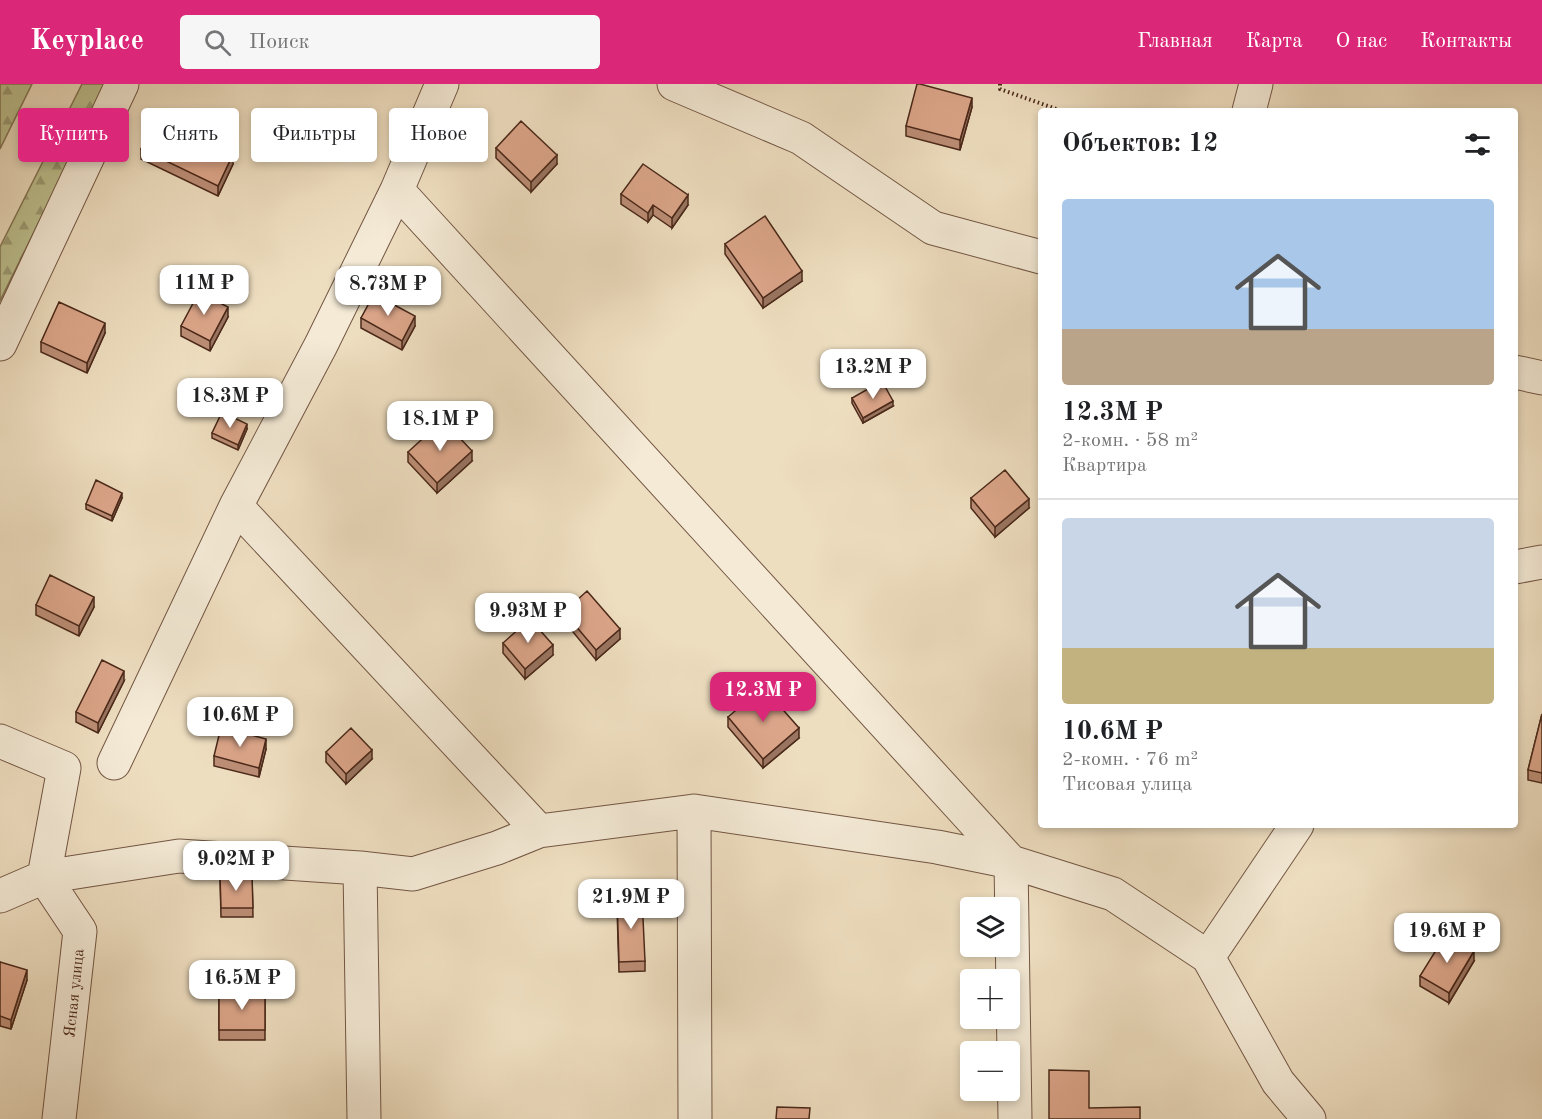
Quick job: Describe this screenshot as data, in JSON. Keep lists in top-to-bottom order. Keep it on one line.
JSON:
{"streets":{"street":["Ясная улица"]},"page":{"header":"Keyplace","search":"Поиск","nav":["Главная","Карта","О нас","Контакты"],"chip":["Купить","Снять","Фильтры","Новое"],"heading":"Объектов: 12","list":[{"name":"12.3M ₽","note":"2-комн. · 58 m² · Квартира"},{"name":"10.6M ₽","note":"2-комн. · 76 m² · Тисовая улица"}],"price":["11M ₽","8.73M ₽","13.2M ₽","18.3M ₽","18.1M ₽","9.93M ₽","12.3M ₽","10.6M ₽","9.02M ₽","21.9M ₽","19.6M ₽","16.5M ₽"],"map_buttons":["+","−"]}}
